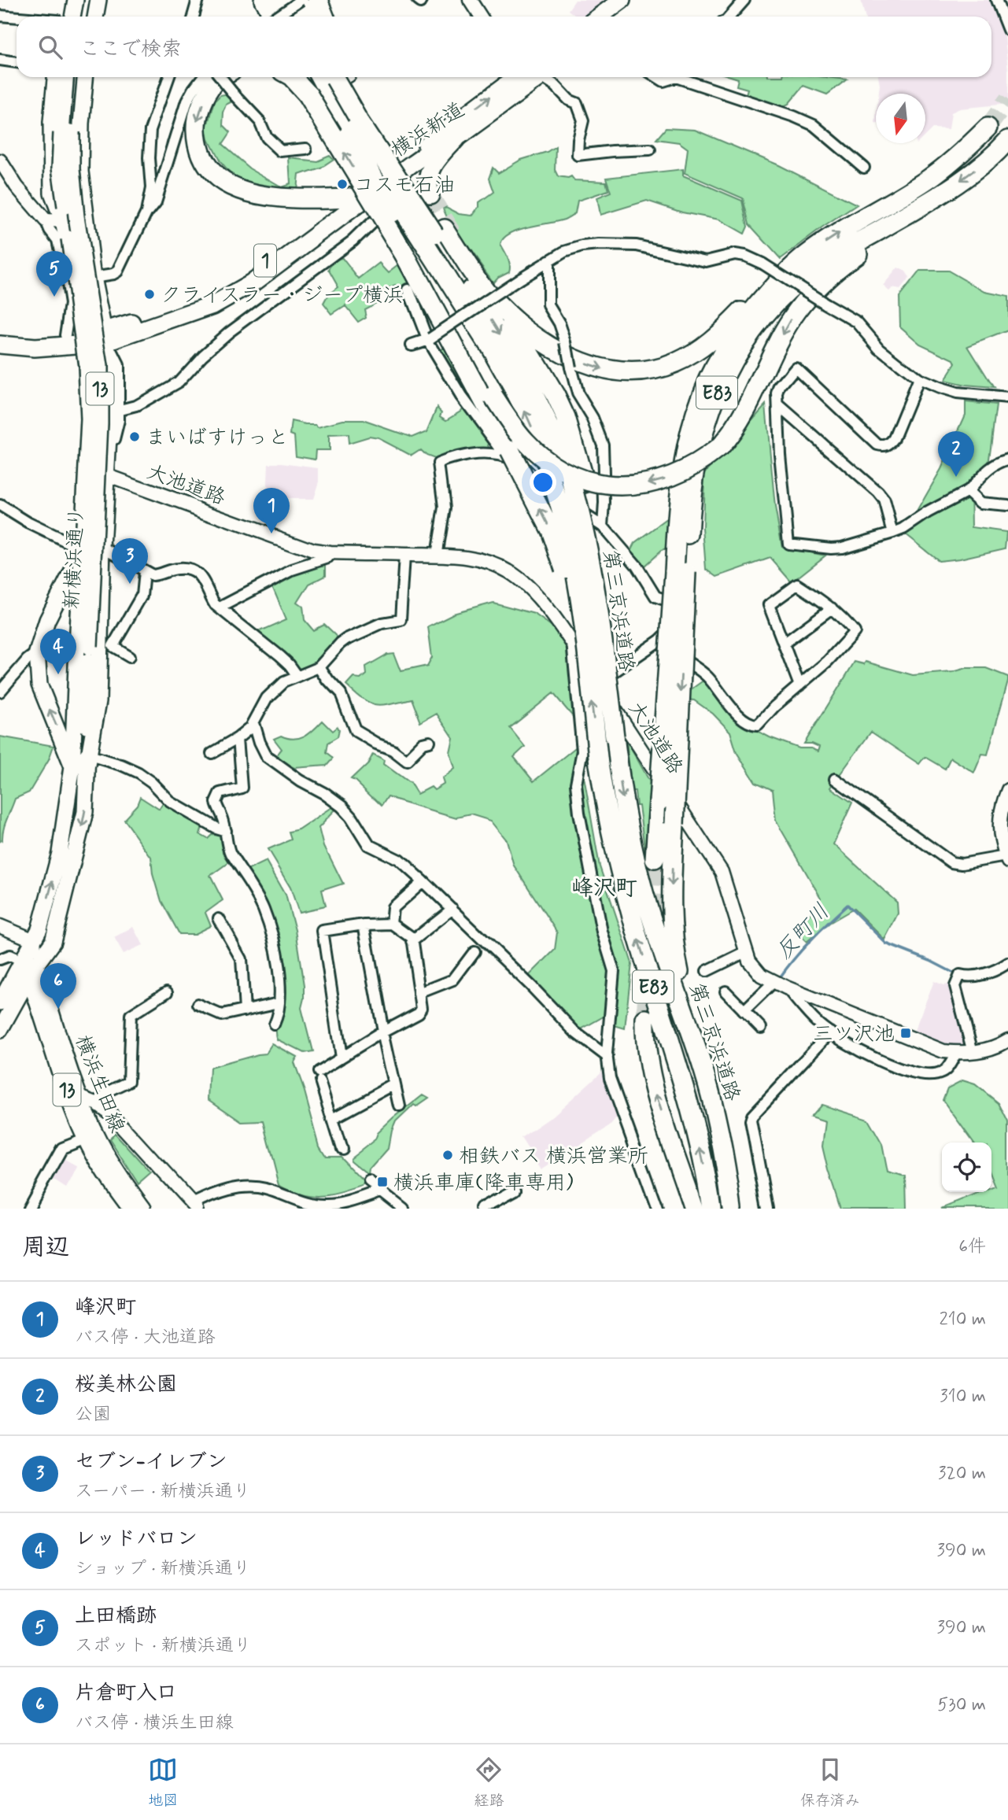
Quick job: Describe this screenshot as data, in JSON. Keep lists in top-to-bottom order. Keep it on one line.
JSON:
{"streets":{"highway":["横浜新道","1","E83","第三京浜道路"],"main road":["13","新横浜通り","横浜生田線"],"street":["大池道路"]},"crossings":[["E83","第三京浜道路"],["新横浜通り","横浜生田線"]],"districts":["峰沢町"],"water":["反町川"],"places":{"other":["コスモ石油","クライスラー・ジープ横浜","まいばすけっと","相鉄バス 横浜営業所"],"transit":["三ツ沢池","横浜車庫(降車専用)"]},"north":"bottom","page":{"search":"ここで検索","pins":["5","2","1","3","4","6"],"heading":["周辺","6件"],"list":[{"mark":"1","name":"峰沢町","note":"バス停 · 大池道路","value":"210 m"},{"mark":"2","name":"桜美林公園","note":"公園","value":"310 m"},{"mark":"3","name":"セブン-イレブン","note":"スーパー · 新横浜通り","value":"320 m"},{"mark":"4","name":"レッドバロン","note":"ショップ · 新横浜通り","value":"390 m"},{"mark":"5","name":"上田橋跡","note":"スポット · 新横浜通り","value":"390 m"},{"mark":"6","name":"片倉町入口","note":"バス停 · 横浜生田線","value":"530 m"}],"nav":["地図","経路","保存済み"]}}
